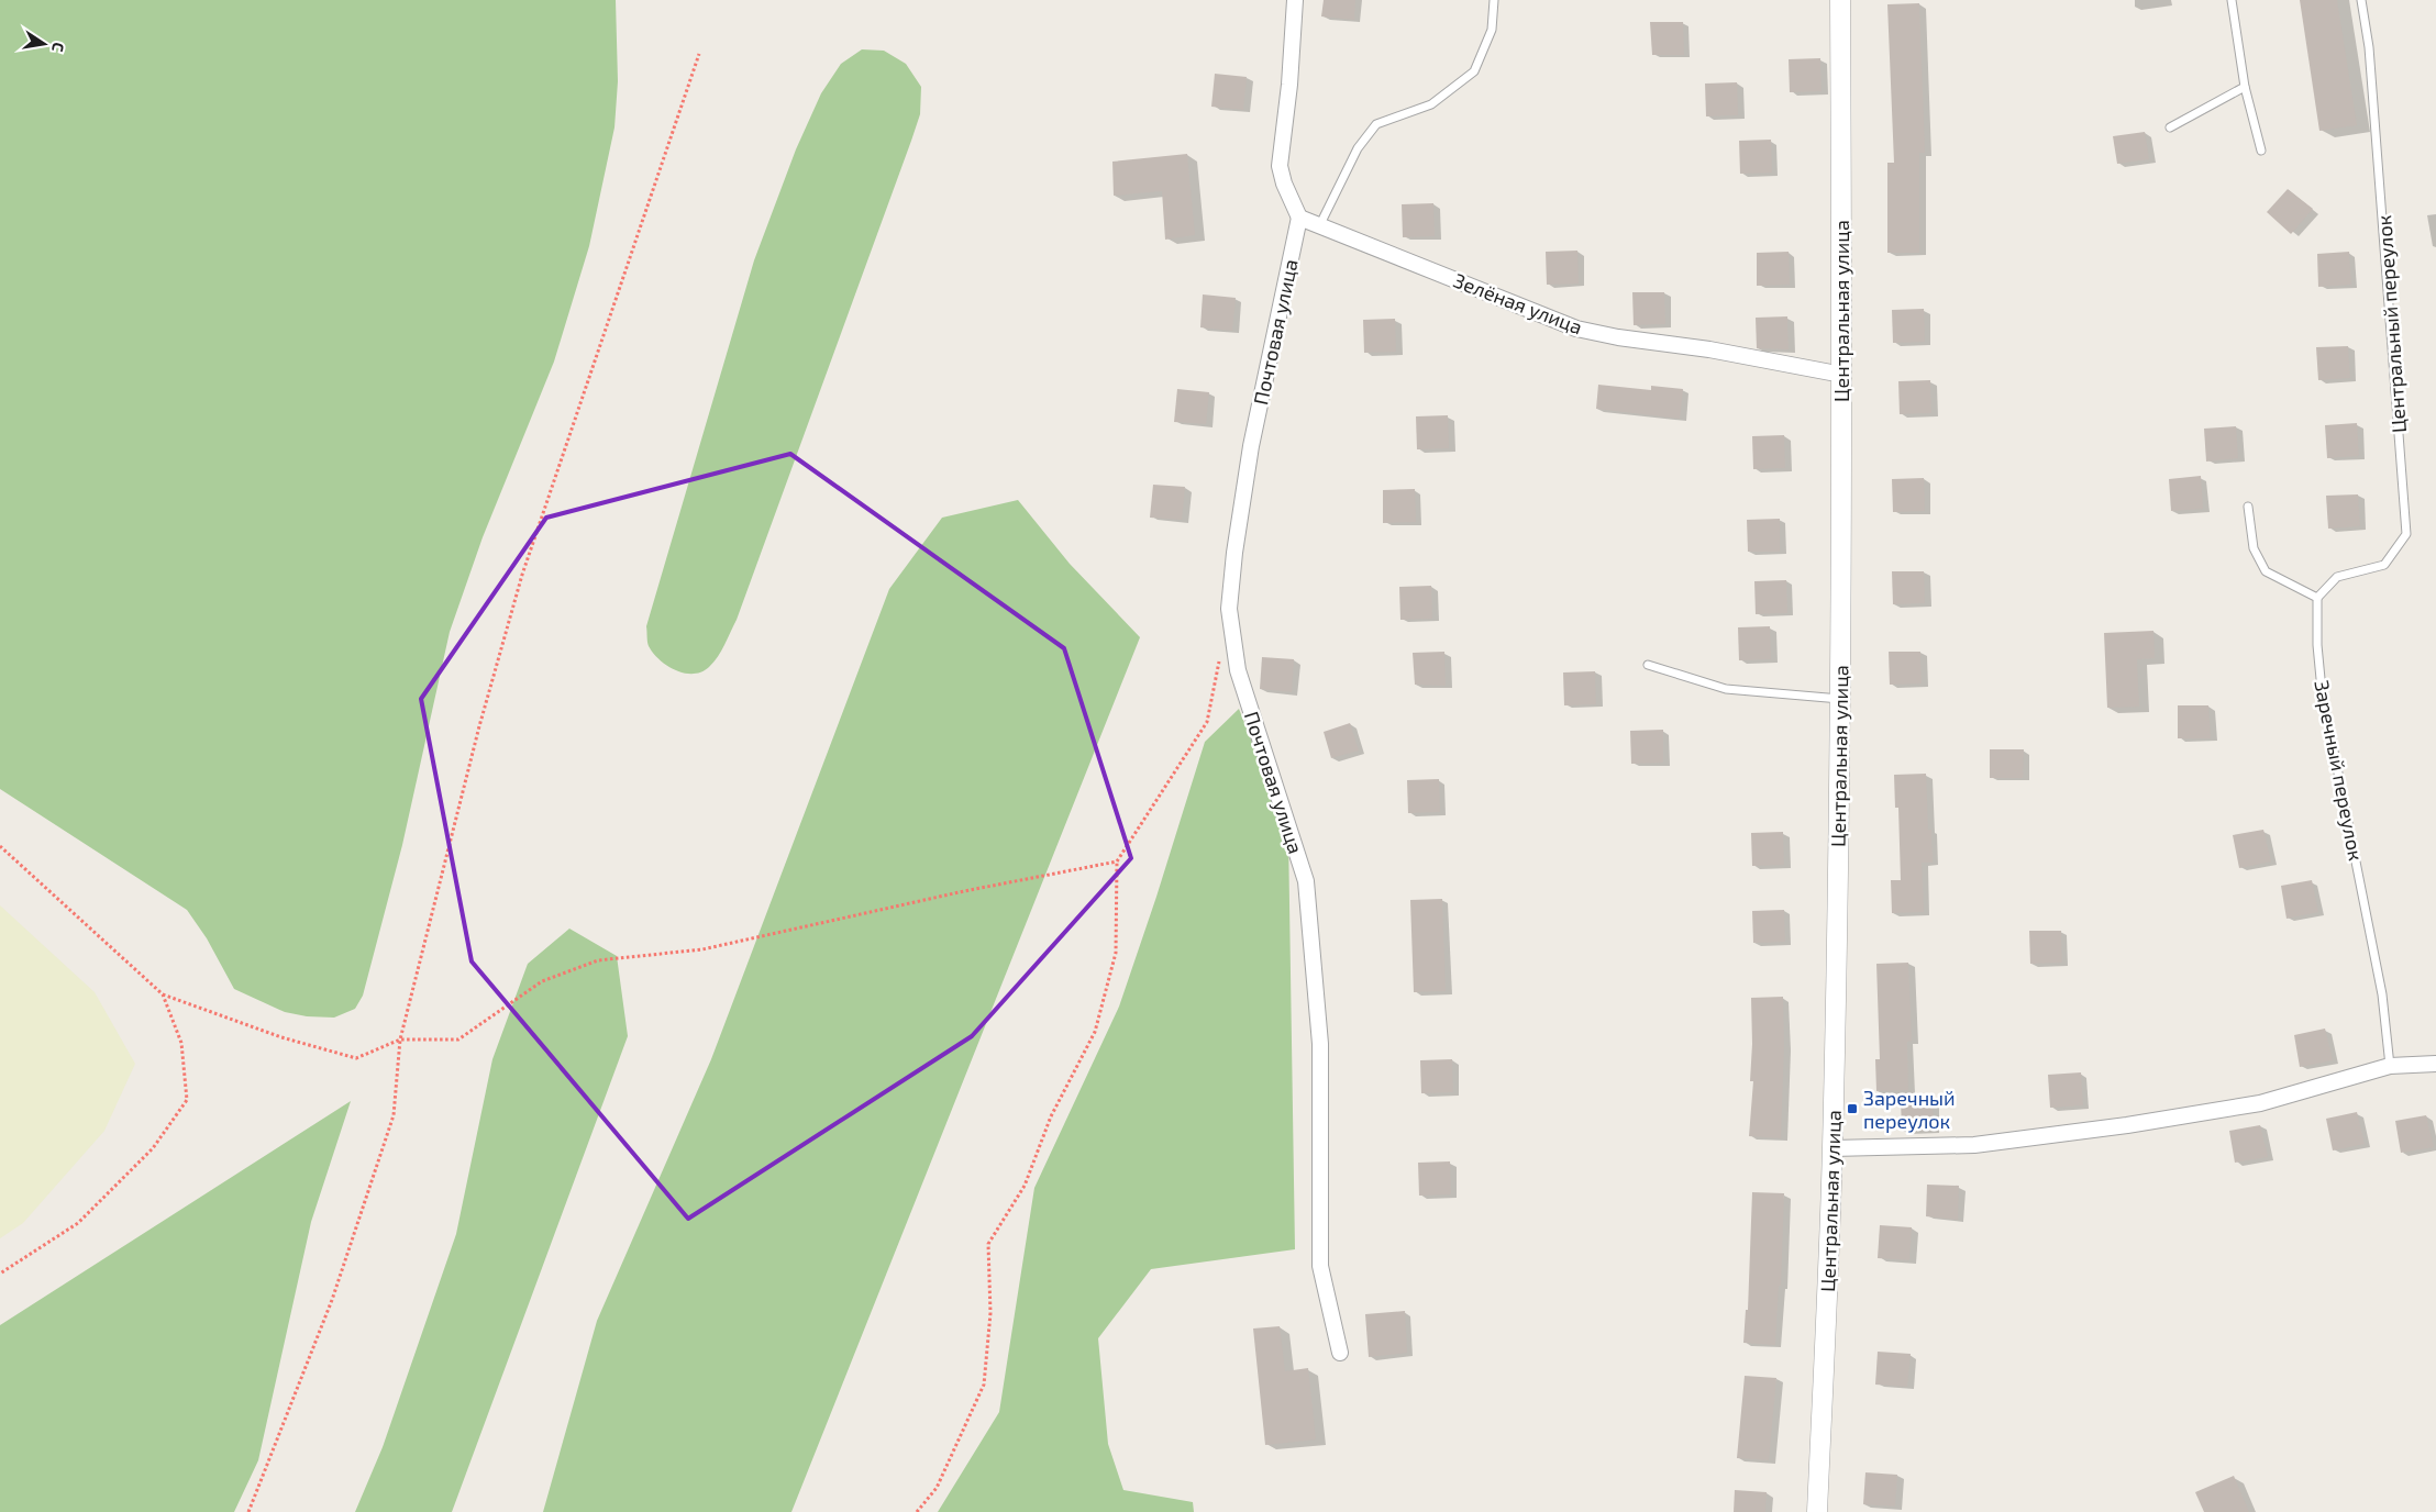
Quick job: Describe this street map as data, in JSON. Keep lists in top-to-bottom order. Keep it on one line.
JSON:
{"streets":{"street":["Зелёная улица","Центральная улица","Почтовая улица"],"lane":["Центральный переулок","Заречный переулок"]},"crossings":[["Зелёная улица","Центральная улица"],["Зелёная улица","Почтовая улица"],["Центральный переулок","Заречный переулок"]],"places":{"transit":["Заречный переулок"]},"north":"right"}
